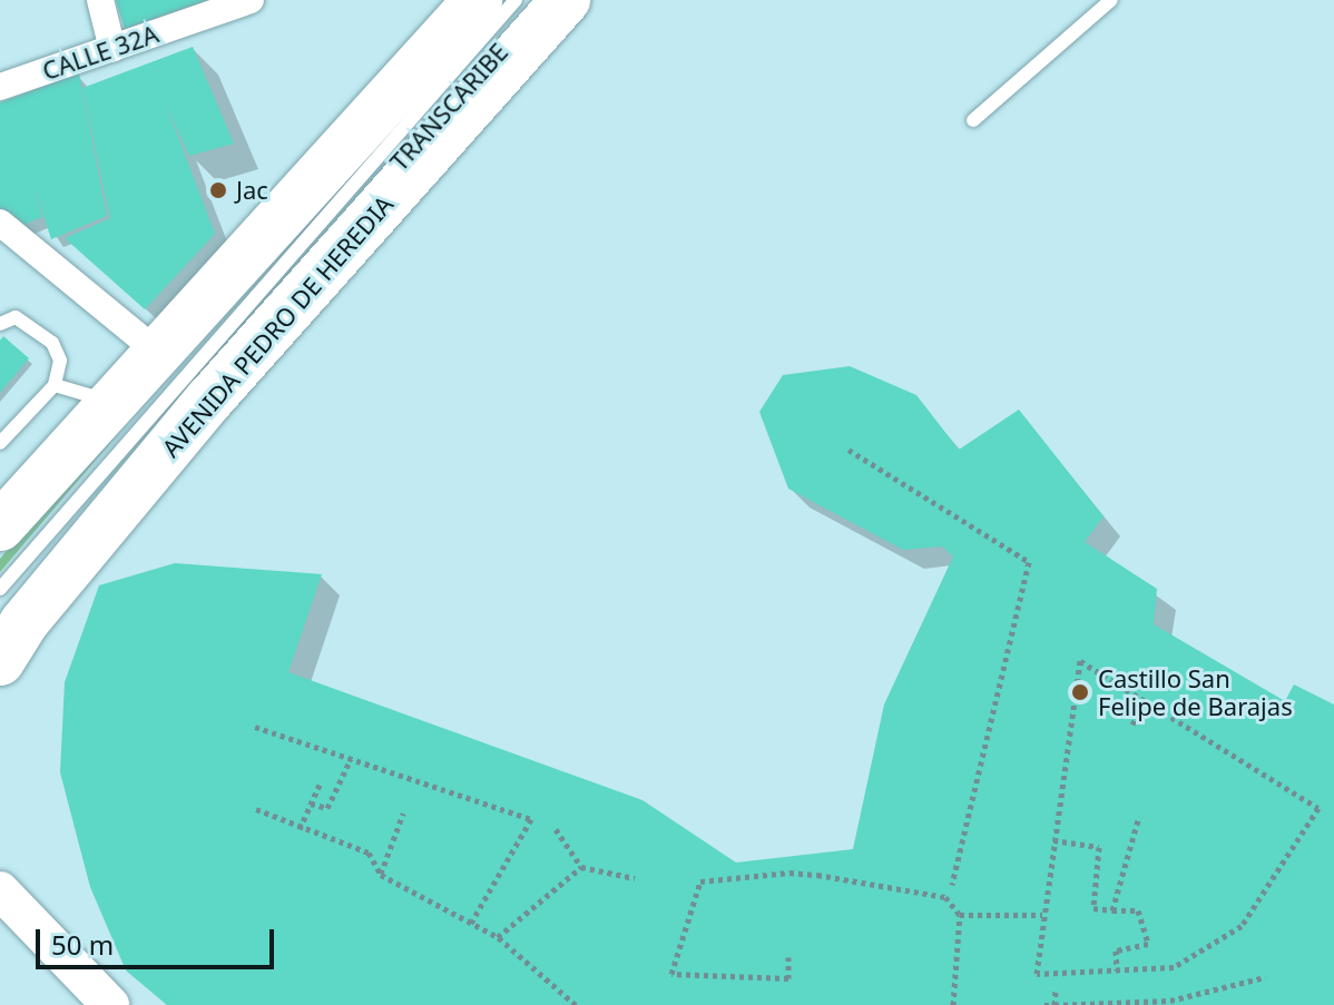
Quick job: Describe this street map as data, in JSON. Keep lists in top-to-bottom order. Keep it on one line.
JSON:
{"streets":{"highway":["AVENIDA PEDRO DE HEREDIA"],"street":["CALLE 32A"],"lane":["TRANSCARIBE"]},"places":["Jac","Castillo San Felipe de Barajas"],"scale_bar":"50 m"}
